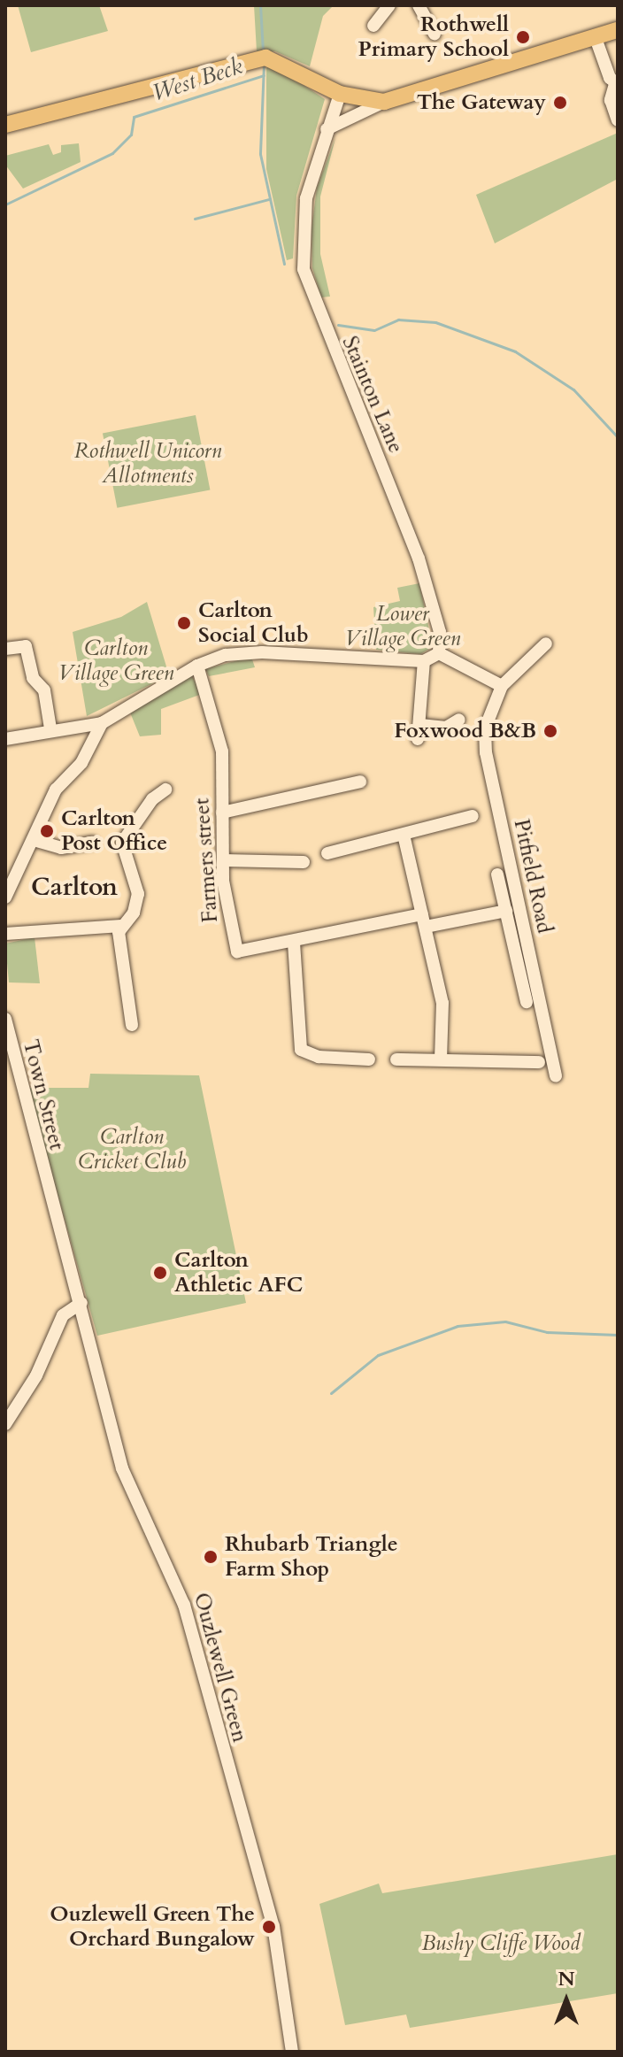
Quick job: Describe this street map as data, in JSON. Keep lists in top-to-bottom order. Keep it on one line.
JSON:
{"streets":{"street":["Stainton Lane","Farmers street","Pitfield Road","Town Street","Ouzlewell Green"]},"crossings":[["Town Street","Ouzlewell Green"]],"districts":["Carlton"],"water":["West Beck"],"parks":["Rothwell Unicorn Allotments","Lower Village Green","Carlton Village Green","Carlton Cricket Club","Bushy Cliffe Wood"],"places":["Rothwell Primary School","The Gateway","Carlton Social Club","Foxwood B&B","Carlton Post Office","Carlton Athletic AFC","Rhubarb Triangle Farm Shop","Ouzlewell Green The Orchard Bungalow"],"north":"top"}
